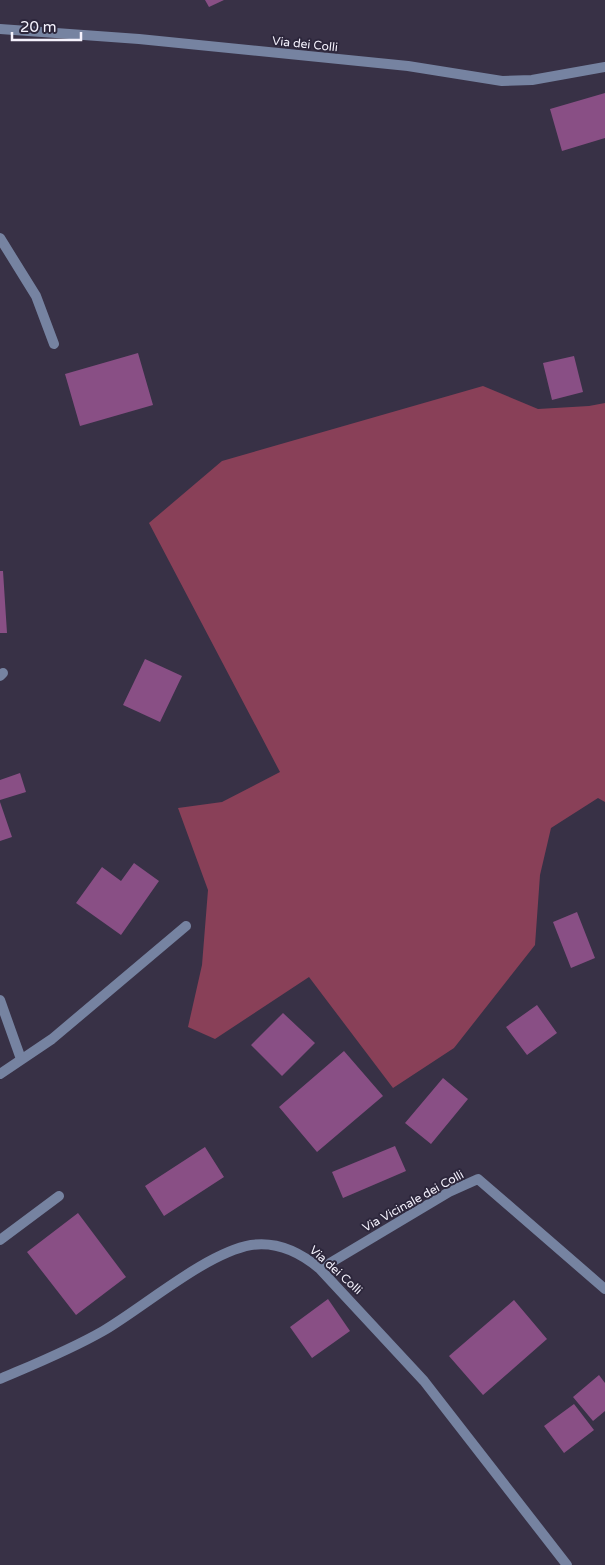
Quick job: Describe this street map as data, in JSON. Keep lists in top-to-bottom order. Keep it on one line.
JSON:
{"streets":{"street":["Via dei Colli","Via Vicinale dei Colli"]},"crossings":[["Via dei Colli","Via Vicinale dei Colli"]],"scale_bar":"20 m"}
